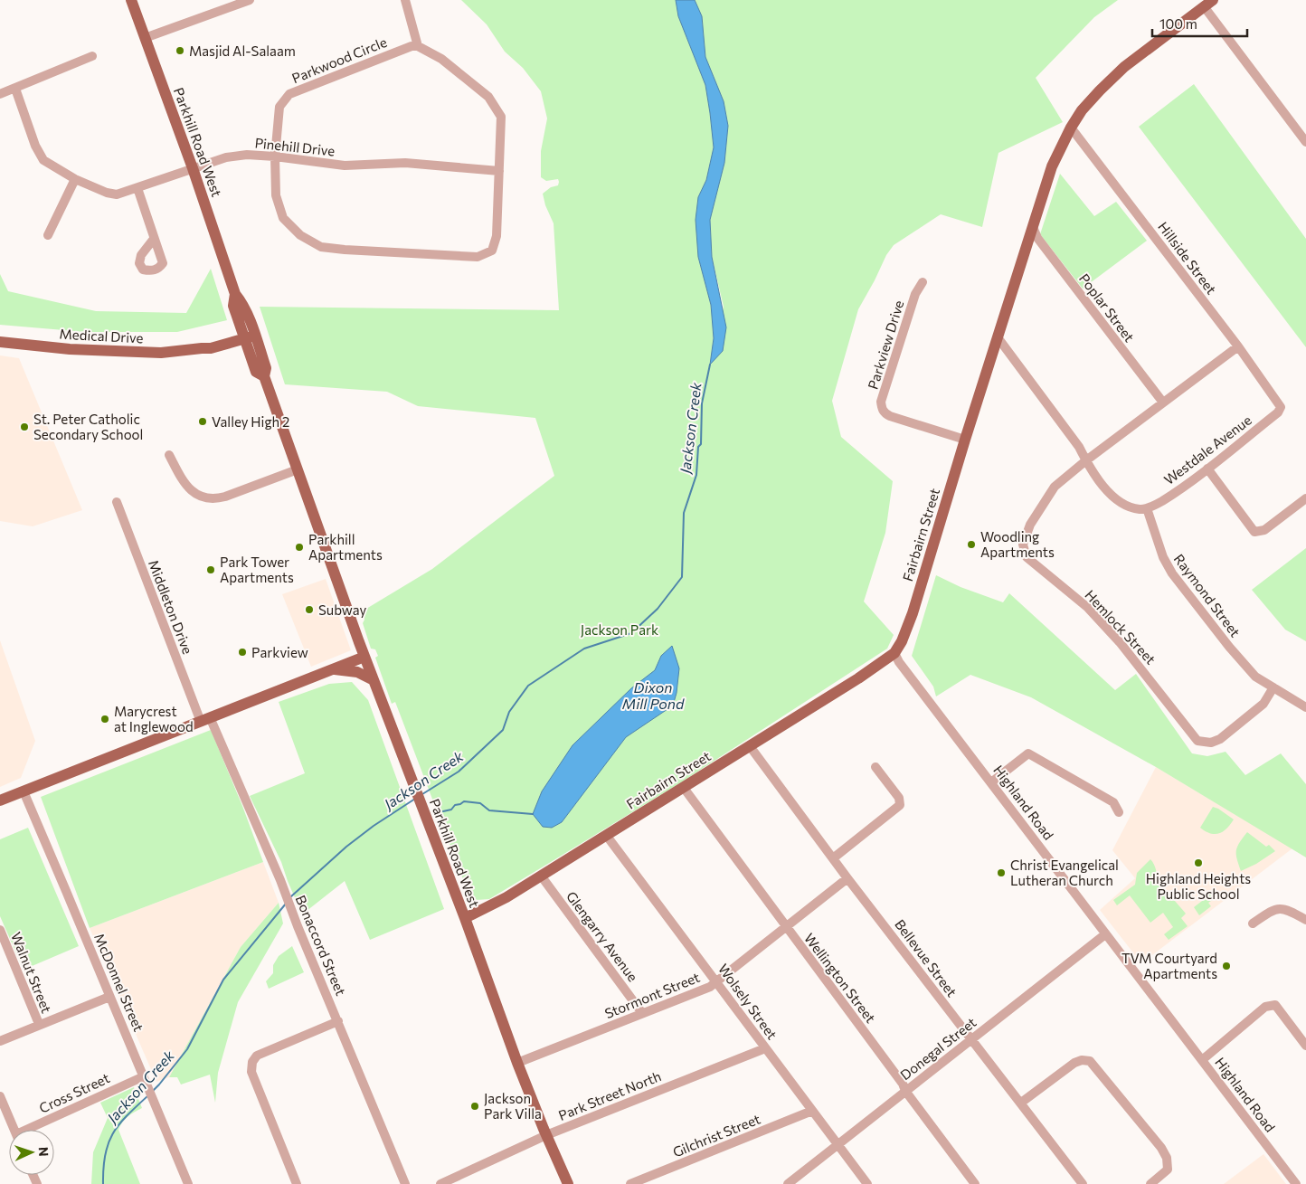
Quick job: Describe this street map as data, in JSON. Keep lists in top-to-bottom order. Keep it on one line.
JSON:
{"streets":{"main road":["Parkhill Road West","Medical Drive","Fairbairn Street"],"street":["Parkwood Circle","Pinehill Drive","Hillside Street","Poplar Street","Parkview Drive","Westdale Avenue","Raymond Street","Middleton Drive","Hemlock Street","Highland Road","Glengarry Avenue","Bonaccord Street","Bellevue Street","Walnut Street","Wellington Street","McDonnel Street","Stormont Street","Wolsely Street","Donegal Street","Cross Street","Park Street North","Gilchrist Street"]},"crossings":[["Parkwood Circle","Pinehill Drive"],["Parkhill Road West","Pinehill Drive"],["Parkhill Road West","Medical Drive"],["Parkhill Road West","Fairbairn Street"],["Parkhill Road West","Stormont Street"],["Parkhill Road West","Park Street North"],["Hillside Street","Westdale Avenue"],["Hillside Street","Fairbairn Street"],["Hillside Street","Hemlock Street"],["Poplar Street","Fairbairn Street"],["Poplar Street","Hemlock Street"],["Parkview Drive","Fairbairn Street"],["Westdale Avenue","Raymond Street"],["Fairbairn Street","Highland Road"],["Fairbairn Street","Glengarry Avenue"],["Fairbairn Street","Bellevue Street"],["Fairbairn Street","Wellington Street"],["Fairbairn Street","Wolsely Street"],["Raymond Street","Hemlock Street"],["Middleton Drive","Bonaccord Street"],["Highland Road","Donegal Street"],["Glengarry Avenue","Stormont Street"],["Bellevue Street","Stormont Street"],["Bellevue Street","Donegal Street"],["Wellington Street","Stormont Street"],["Wellington Street","Donegal Street"],["McDonnel Street","Cross Street"],["Stormont Street","Wolsely Street"],["Wolsely Street","Donegal Street"],["Wolsely Street","Park Street North"],["Wolsely Street","Gilchrist Street"]],"water":["Jackson Creek","Dixon Mill Pond"],"parks":["Jackson Park"],"places":["Masjid Al-Salaam","Valley High 2","St. Peter Catholic Secondary School","Woodling Apartments","Parkhill Apartments","Park Tower Apartments","Subway","Parkview","Marycrest at Inglewood","Highland Heights Public School","Christ Evangelical Lutheran Church","TVM Courtyard Apartments","Jackson Park Villa"],"scale_bar":"100 m","north":"right"}
